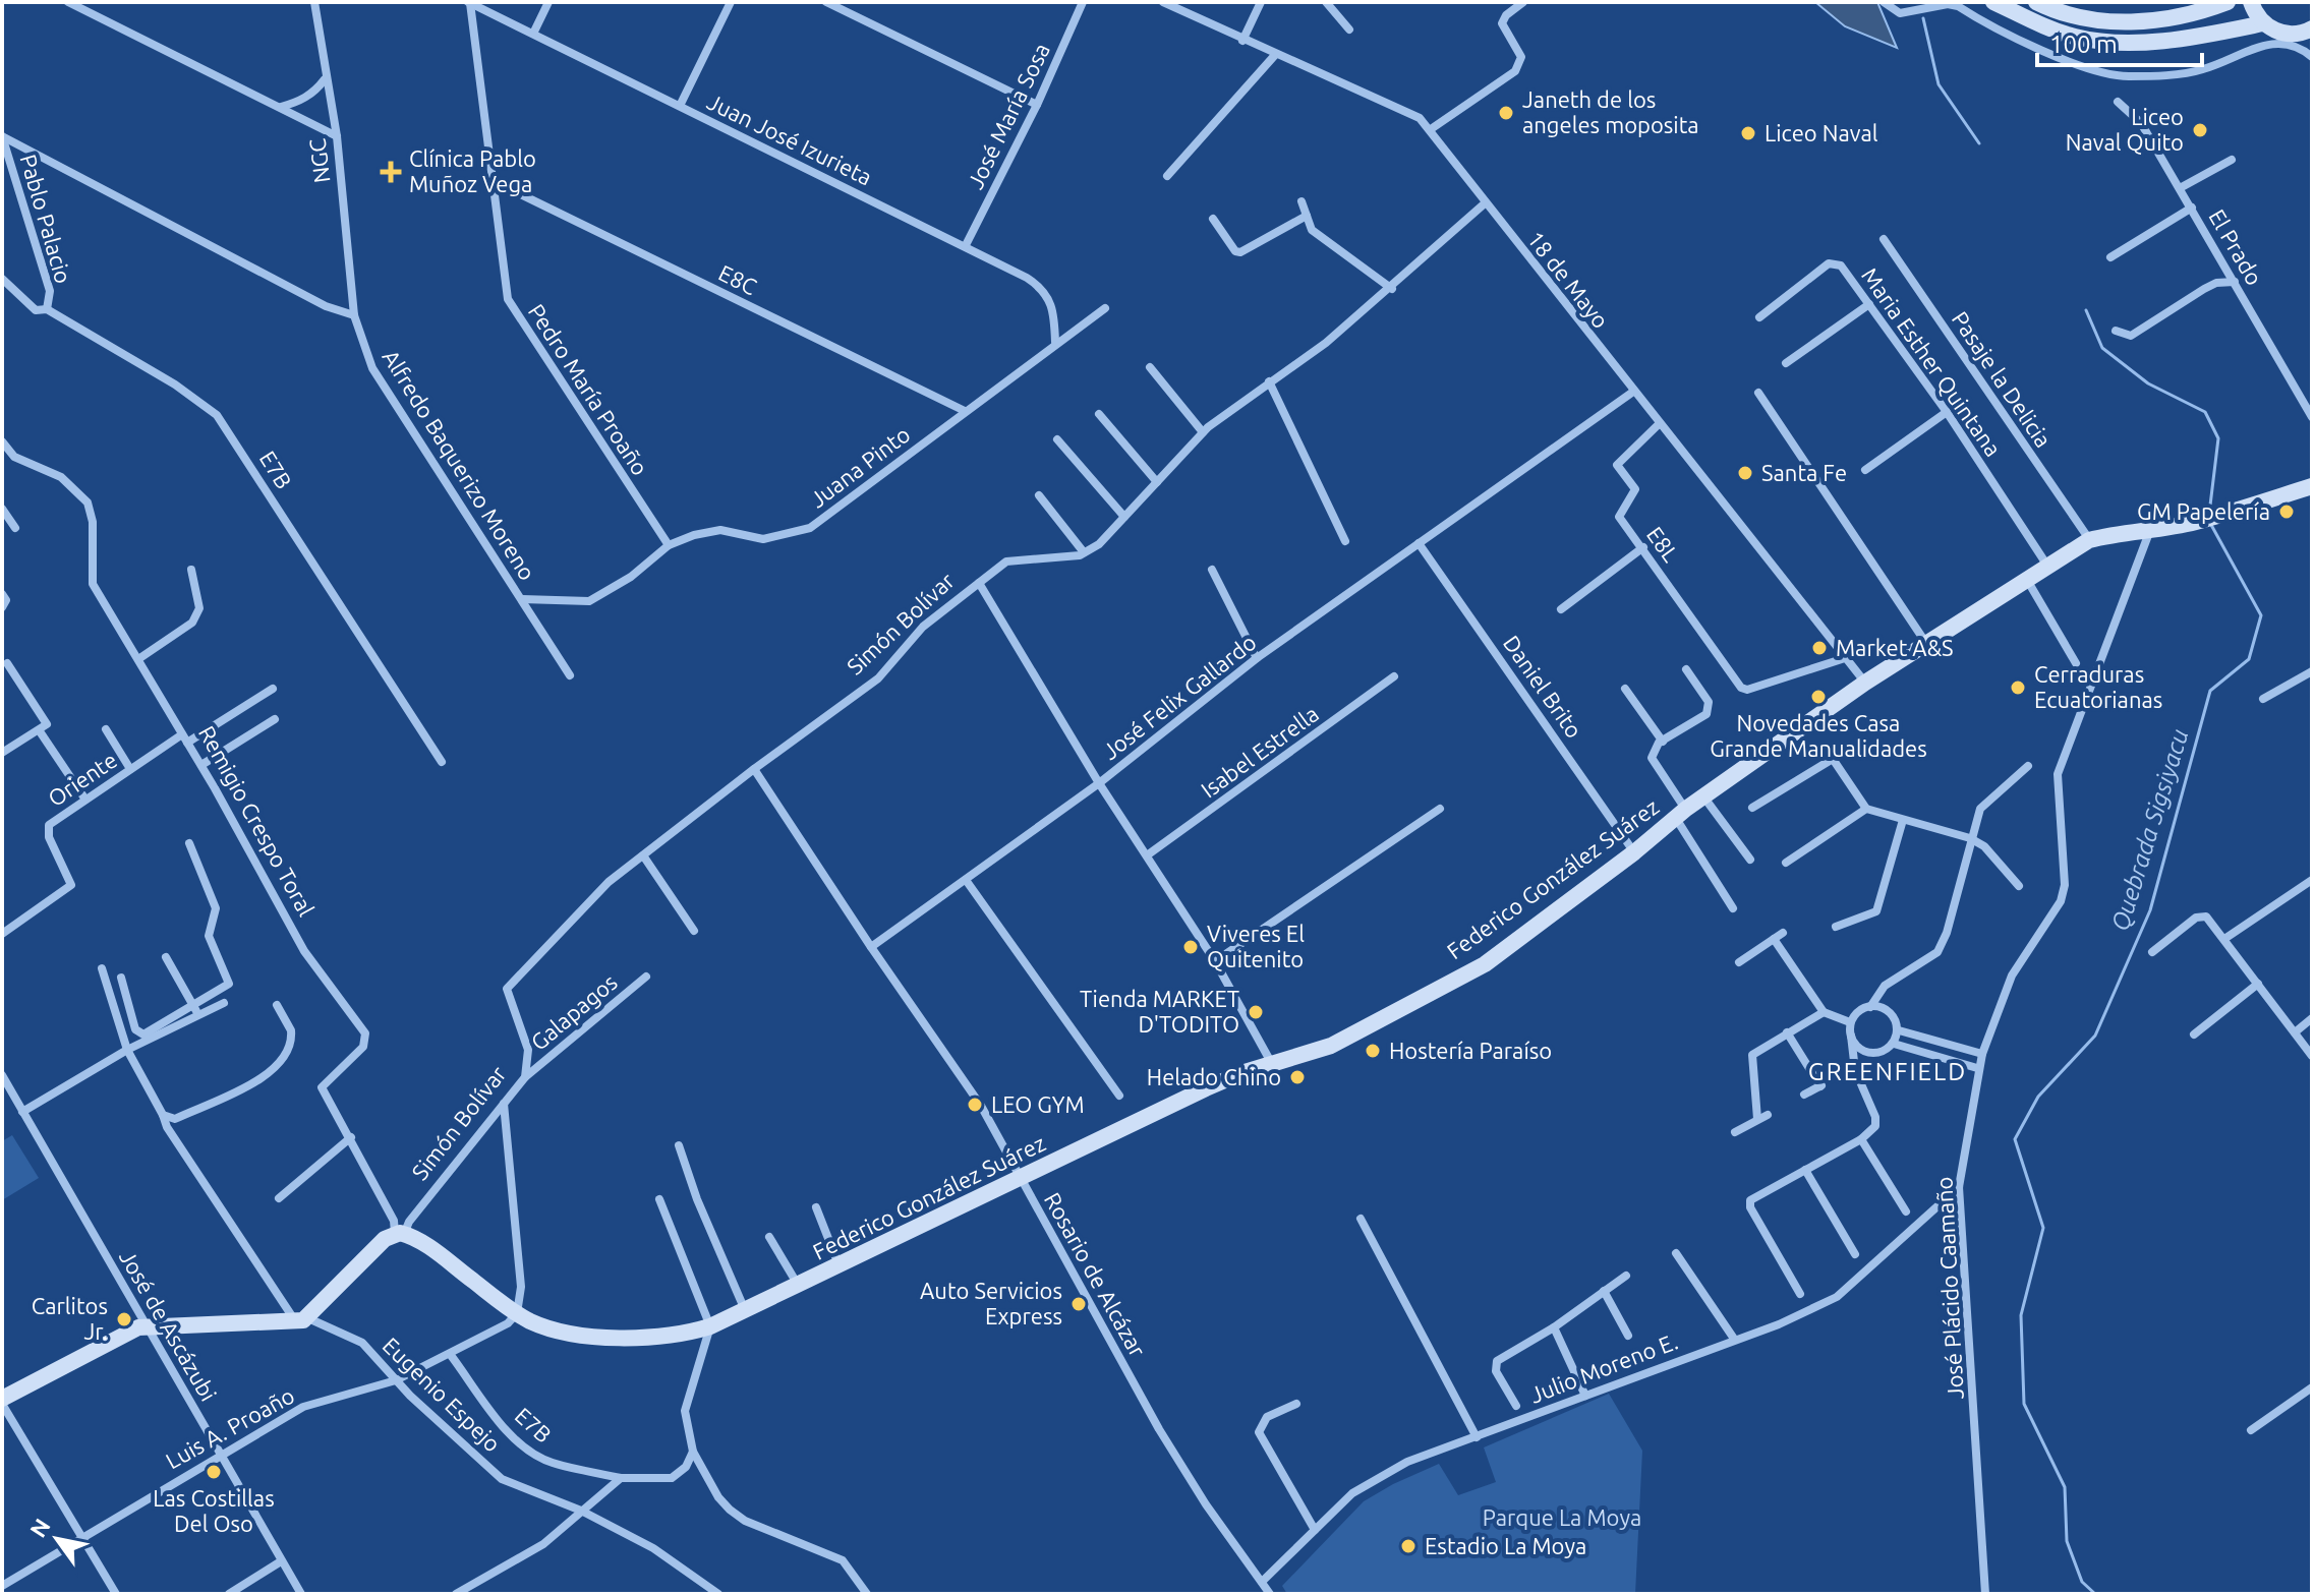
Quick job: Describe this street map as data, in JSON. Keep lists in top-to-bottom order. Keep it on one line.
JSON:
{"streets":{"street":["José María Sosa","Juan José Izurieta","NGC","Pablo Palacio","El Prado","E8C","18 de Mayo","Maria Esther Quintana","Pasaje la Delicia","Pedro María Proaño","Alfredo Baquerizo Moreno","Juana Pinto","E7B","E8L","Simón Bolívar","Daniel Brito","José Felix Gallardo","Isabel Estrella","Oriente","Remigio Crespo Toral","Federico González Suárez","Galapagos","Rosario de Alcázar","José Plácido Caamaño","José de Ascázubi","Julio Moreno E.","Eugenio Espejo","Luis A. Proaño"]},"crossings":[["José María Sosa","Juan José Izurieta"],["Juan José Izurieta","Pedro María Proaño"],["Juan José Izurieta","Juana Pinto"],["NGC","Alfredo Baquerizo Moreno"],["Pablo Palacio","E7B"],["E8C","Pedro María Proaño"],["E8C","Juana Pinto"],["18 de Mayo","E8L"],["18 de Mayo","José Felix Gallardo"],["18 de Mayo","Federico González Suárez"],["Maria Esther Quintana","Federico González Suárez"],["Pasaje la Delicia","Federico González Suárez"],["Pedro María Proaño","Juana Pinto"],["Alfredo Baquerizo Moreno","Juana Pinto"],["E7B","Luis A. Proaño"],["Simón Bolívar","Remigio Crespo Toral"],["Simón Bolívar","Galapagos"],["Simón Bolívar","Rosario de Alcázar"],["Simón Bolívar","Eugenio Espejo"],["Daniel Brito","José Felix Gallardo"],["Daniel Brito","Federico González Suárez"],["José Felix Gallardo","Rosario de Alcázar"],["Oriente","Remigio Crespo Toral"],["Federico González Suárez","Rosario de Alcázar"],["Federico González Suárez","José Plácido Caamaño"],["Rosario de Alcázar","Julio Moreno E."],["José Plácido Caamaño","Julio Moreno E."],["José de Ascázubi","Luis A. Proaño"],["Eugenio Espejo","Luis A. Proaño"]],"districts":["GREENFIELD"],"water":["Quebrada Sigsiyacu"],"parks":["Parque La Moya"],"places":{"other":["Janeth de los angeles moposita","Liceo Naval Quito","Liceo Naval","Santa Fe","GM Papelería","Market A&S","Cerraduras Ecuatorianas","Novedades Casa Grande Manualidades","Viveres El Quitenito","Tienda MARKET D'TODITO","Hostería Paraíso","Helado Chino","LEO GYM","Auto Servicios Express","Carlitos Jr.","Las Costillas Del Oso","Estadio La Moya"],"health":["Clínica Pablo Muñoz Vega"]},"scale_bar":"100 m","north":"top left"}
